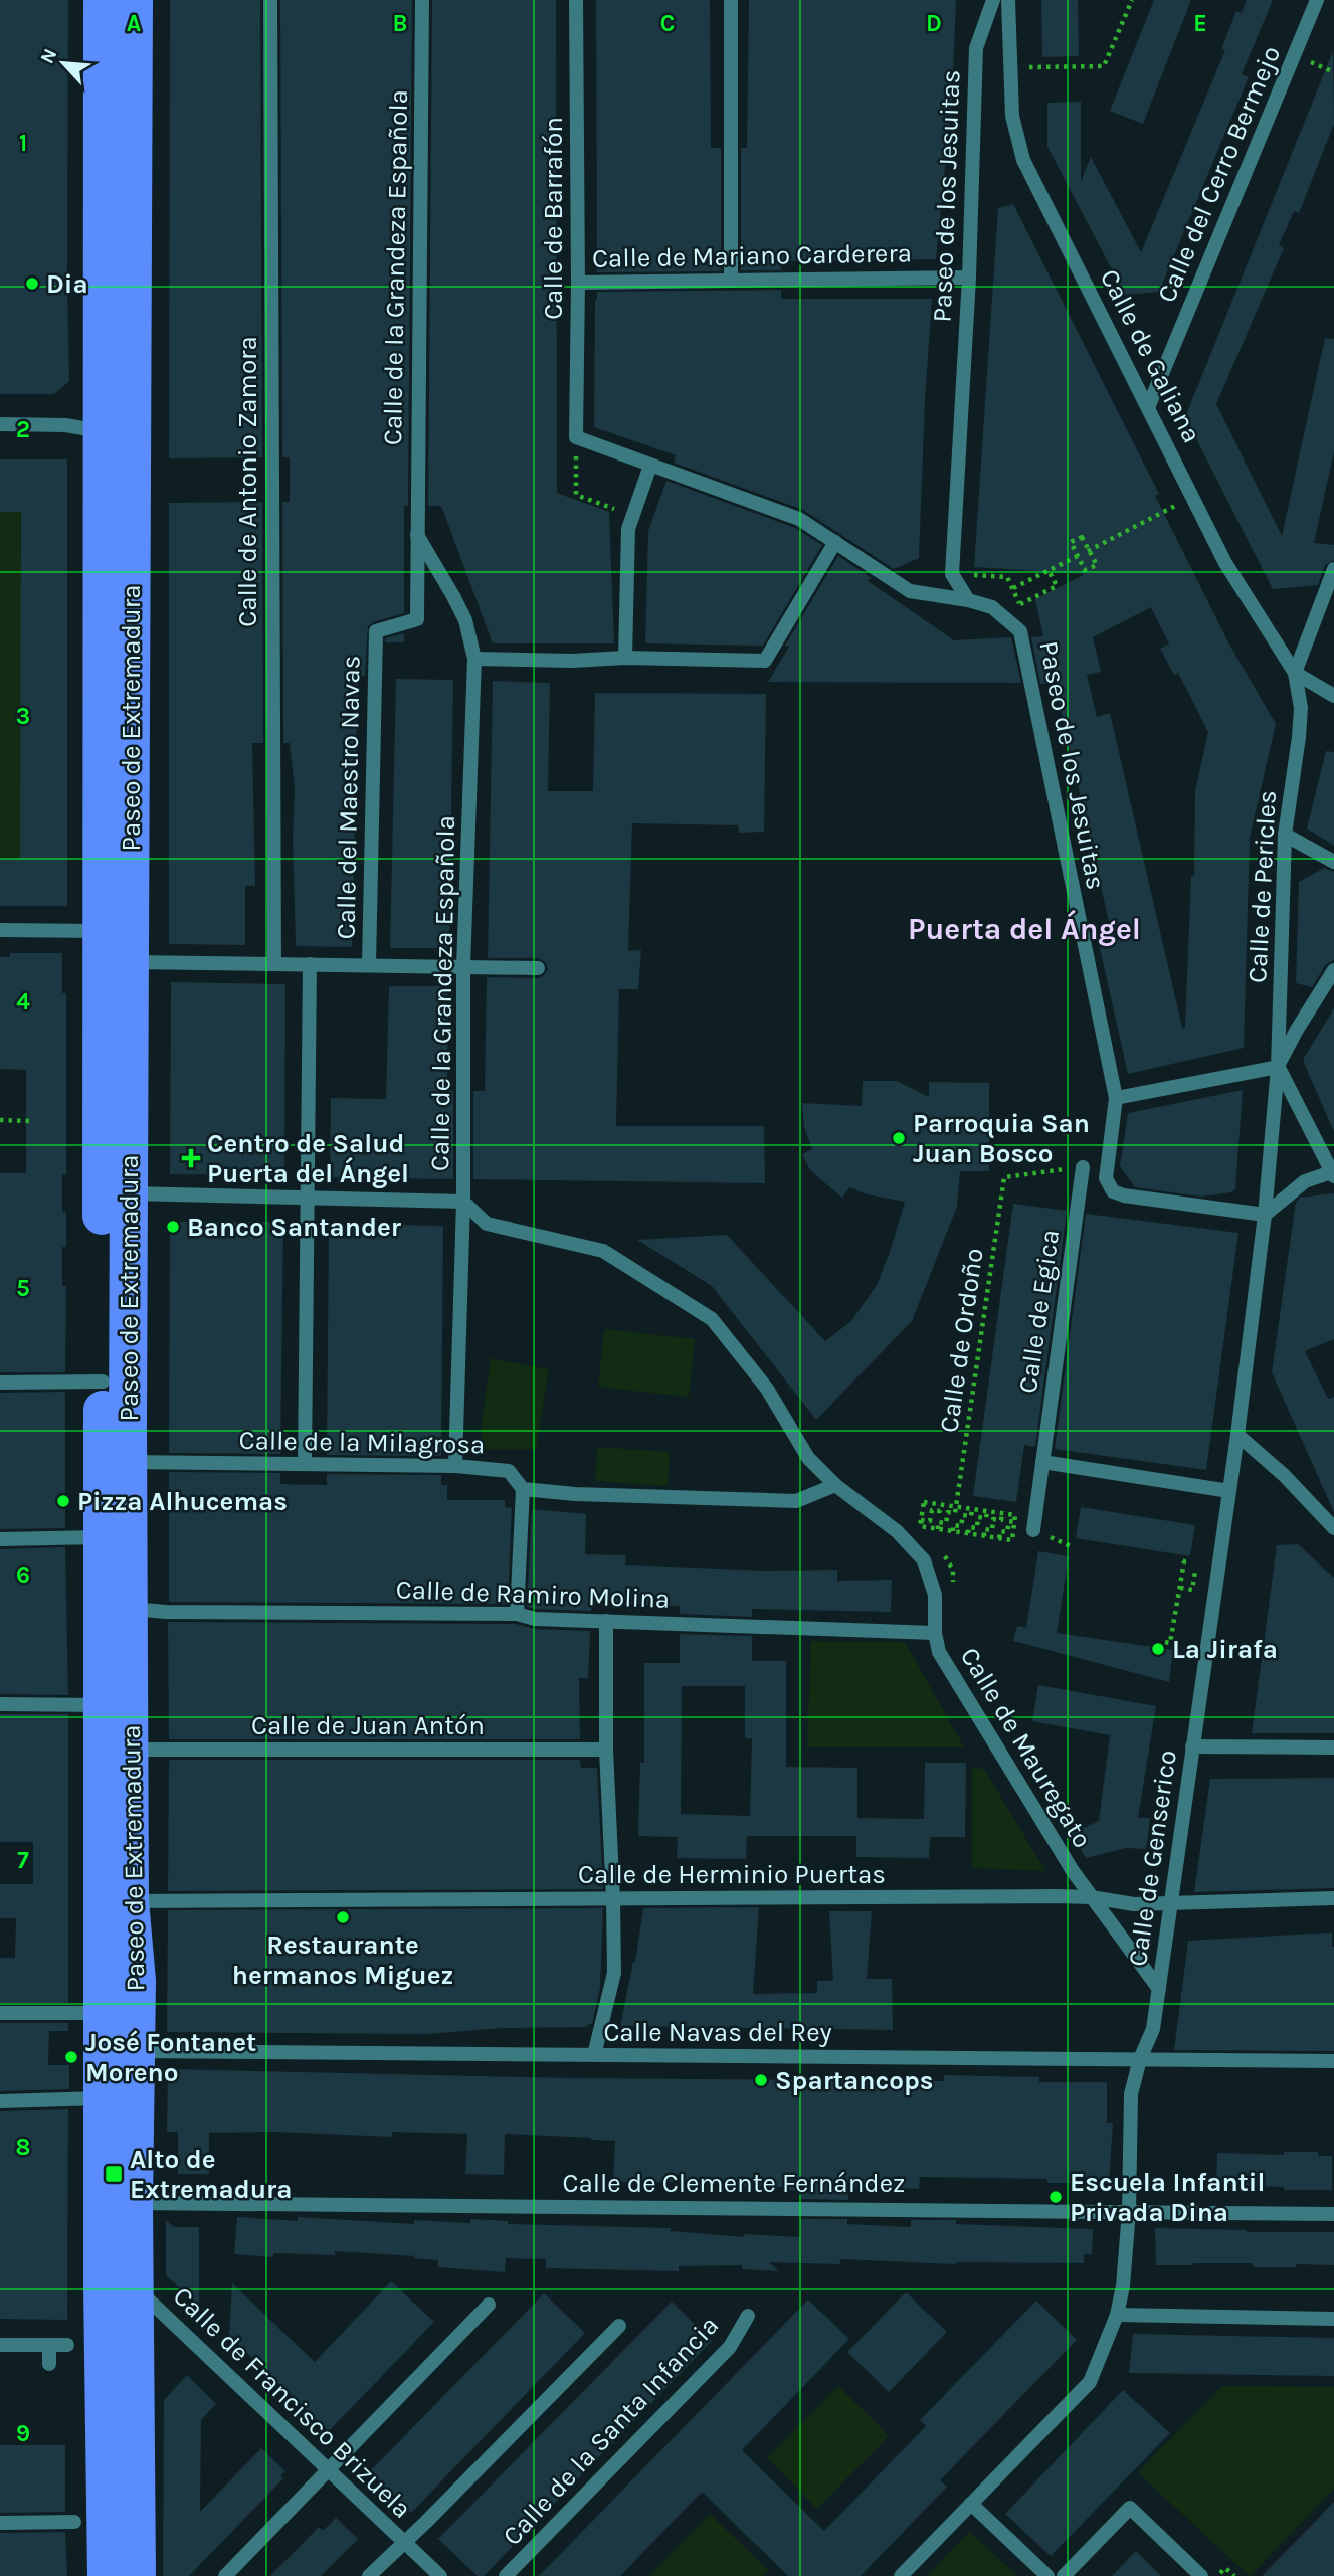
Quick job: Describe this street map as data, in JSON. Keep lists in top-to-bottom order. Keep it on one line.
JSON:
{"streets":{"main road":["Paseo de Extremadura"],"street":["Calle del Cerro Bermejo","Paseo de los Jesuitas","Calle de Barrafón","Calle de Mariano Carderera","Calle de la Grandeza Española","Calle de Galiana","Calle de Antonio Zamora","Calle del Maestro Navas","Calle de Pericles","Calle de Egica","Calle de la Milagrosa","Calle de Ramiro Molina","Calle de Juan Antón","Calle de Mauregato","Calle de Genserico","Calle de Herminio Puertas","Calle Navas del Rey","Calle de Clemente Fernández","Calle de Francisco Brizuela","Calle de la Santa Infancia"],"path":["Calle de Ordoño"]},"crossings":[["Calle del Cerro Bermejo","Calle de Galiana"],["Paseo de los Jesuitas","Calle de Mariano Carderera"],["Paseo de los Jesuitas","Calle de Pericles"],["Calle de Barrafón","Calle de Mariano Carderera"],["Calle de la Grandeza Española","Calle del Maestro Navas"],["Calle de la Grandeza Española","Calle de la Milagrosa"],["Calle de la Grandeza Española","Calle de Mauregato"],["Calle de Galiana","Calle de Pericles"],["Paseo de Extremadura","Calle de la Milagrosa"],["Paseo de Extremadura","Calle de Ramiro Molina"],["Paseo de Extremadura","Calle de Juan Antón"],["Paseo de Extremadura","Calle de Herminio Puertas"],["Paseo de Extremadura","Calle Navas del Rey"],["Paseo de Extremadura","Calle de Clemente Fernández"],["Paseo de Extremadura","Calle de Francisco Brizuela"],["Calle de Egica","Calle de Ordoño"],["Calle de Ramiro Molina","Calle de Mauregato"],["Calle de Mauregato","Calle de Genserico"],["Calle de Mauregato","Calle de Herminio Puertas"],["Calle de Genserico","Calle de Herminio Puertas"],["Calle de Genserico","Calle Navas del Rey"],["Calle de Genserico","Calle de Clemente Fernández"]],"districts":["Puerta del Ángel"],"places":{"other":["Dia","Parroquia San Juan Bosco","Banco Santander","Pizza Alhucemas","La Jirafa","Restaurante hermanos Miguez","José Fontanet Moreno","Spartancops","Escuela Infantil Privada Dina"],"health":["Centro de Salud Puerta del Ángel"],"transit":["Alto de Extremadura"]},"north":"top left","grid":{"columns":["A","B","C","D","E"],"rows":["1","2","3","4","5","6","7","8","9"]}}
